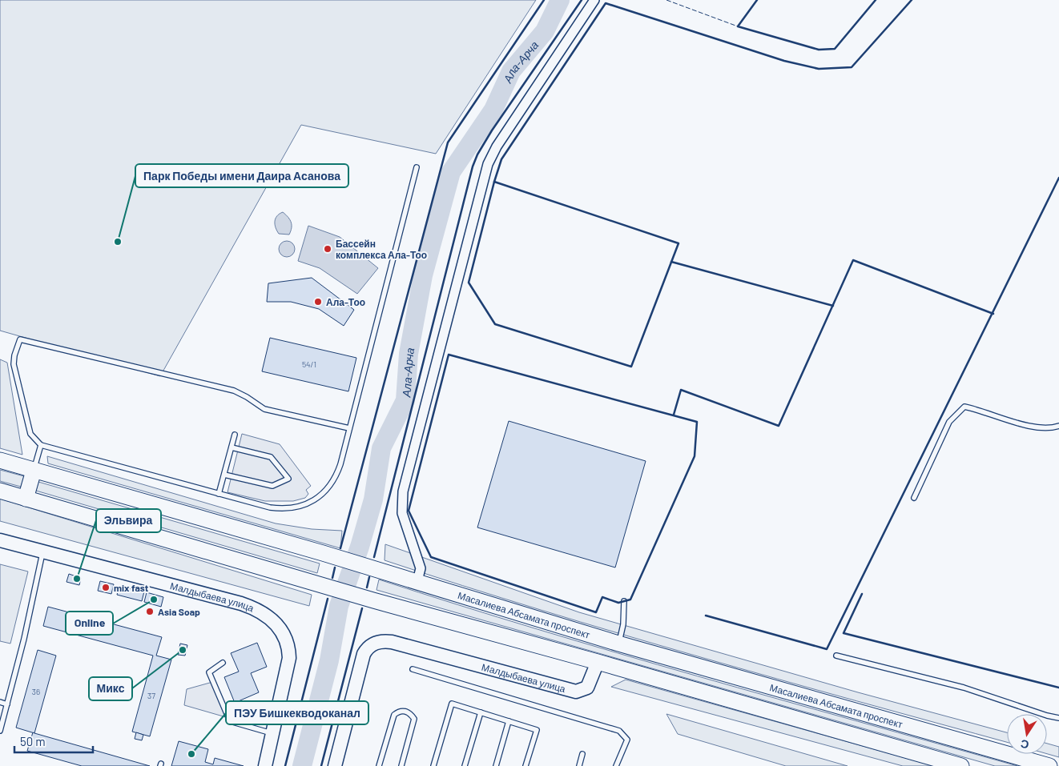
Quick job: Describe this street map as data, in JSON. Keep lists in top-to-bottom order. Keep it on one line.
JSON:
{"streets":{"main road":["Масалиева Абсамата проспект"],"street":["Малдыбаева улица"]},"water":["Ала-Арча"],"places":["Парк Победы имени Даира Асанова","Бассейн комплекса Ала-Тоо","Ала-Тоо","Эльвира","mix fast","Online","Asia Soap","Микс","ПЭУ Бишкекводоканал"],"house_numbers":["54/1","36","37"],"scale_bar":"50 m","north":"bottom"}
